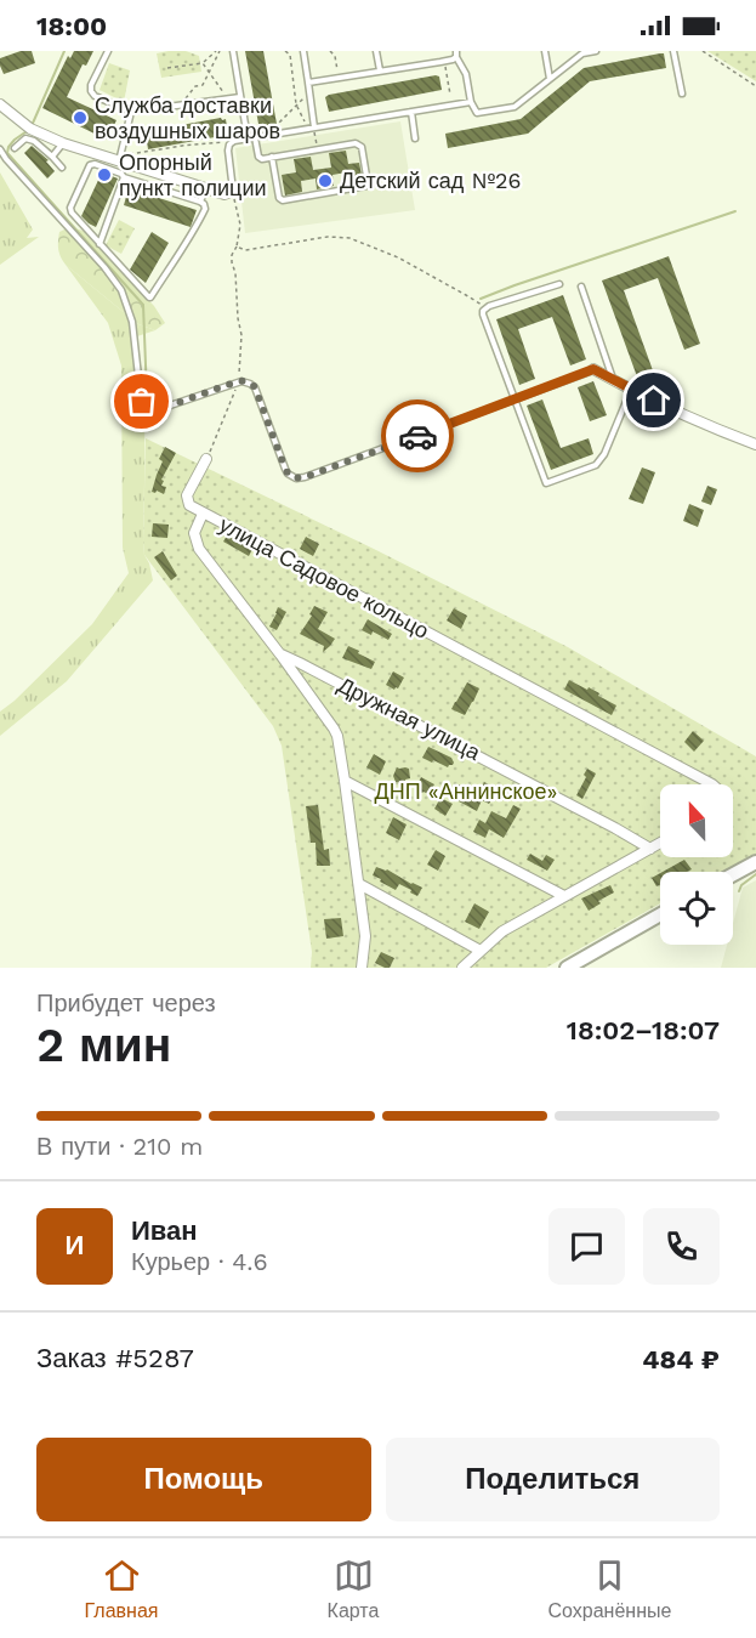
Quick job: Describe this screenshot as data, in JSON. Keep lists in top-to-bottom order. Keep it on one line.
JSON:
{"streets":{"street":["улица Садовое кольцо","Дружная улица"]},"crossings":[["улица Садовое кольцо","Дружная улица"]],"parks":["ДНП «Аннинское»"],"places":["Служба доставки воздушных шаров","Опорный пункт полиции","Детский сад №26"],"north":"top","page":{"status":"18:00","heading":["2 мин","Прибудет через","18:02–18:07"],"panel":["Иван","Курьер · 4.6","Заказ #5287","484 ₽"],"bar":"В пути · 210 m","round":"И","buttons":["Помощь","Поделиться"],"tabs":["Главная","Карта","Сохранённые"]}}
